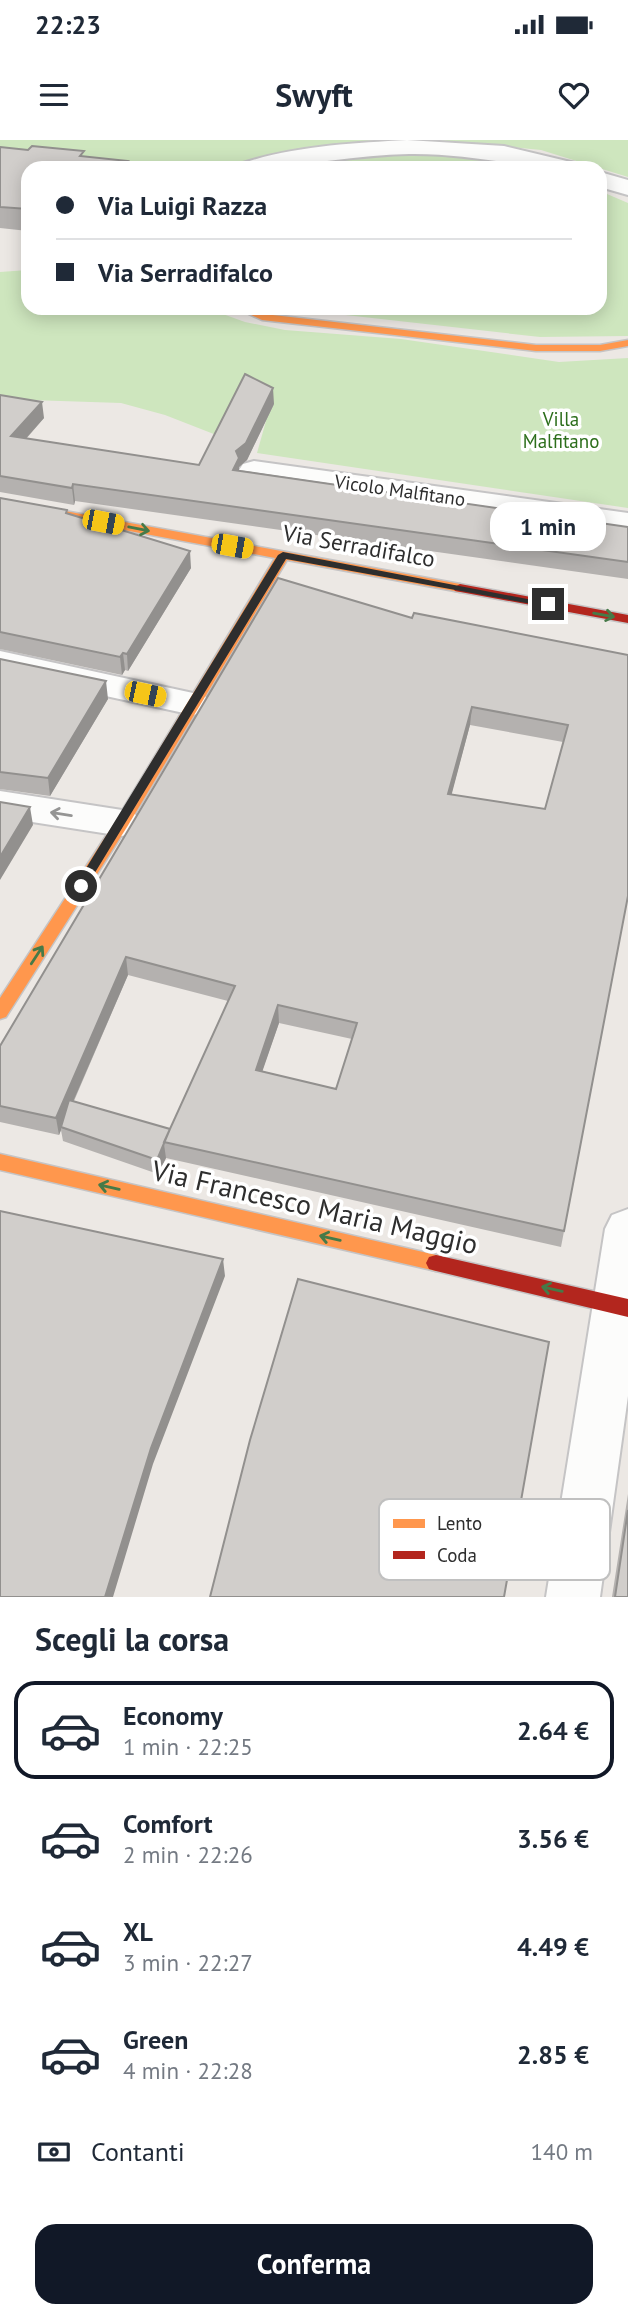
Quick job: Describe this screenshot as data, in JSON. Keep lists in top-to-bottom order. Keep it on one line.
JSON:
{"streets":{"street":["Vicolo Malfitano","Via Serradifalco","Via Francesco Maria Maggio"]},"one_way":["Via Serradifalco","Via Francesco Maria Maggio"],"parks":["Villa Malfitano"],"legend":["Lento","Coda"],"page":{"status":"22:23","header":"Swyft","banner":["Via Luigi Razza","Via Serradifalco"],"bubble":"1 min","heading":"Scegli la corsa","list":[{"name":"Economy","note":"1 min · 22:25","value":"2.64 €"},{"name":"Comfort","note":"2 min · 22:26","value":"3.56 €"},{"name":"XL","note":"3 min · 22:27","value":"4.49 €"},{"name":"Green","note":"4 min · 22:28","value":"2.85 €"}],"pay":["Contanti","140 m"],"buttons":"Conferma"}}
